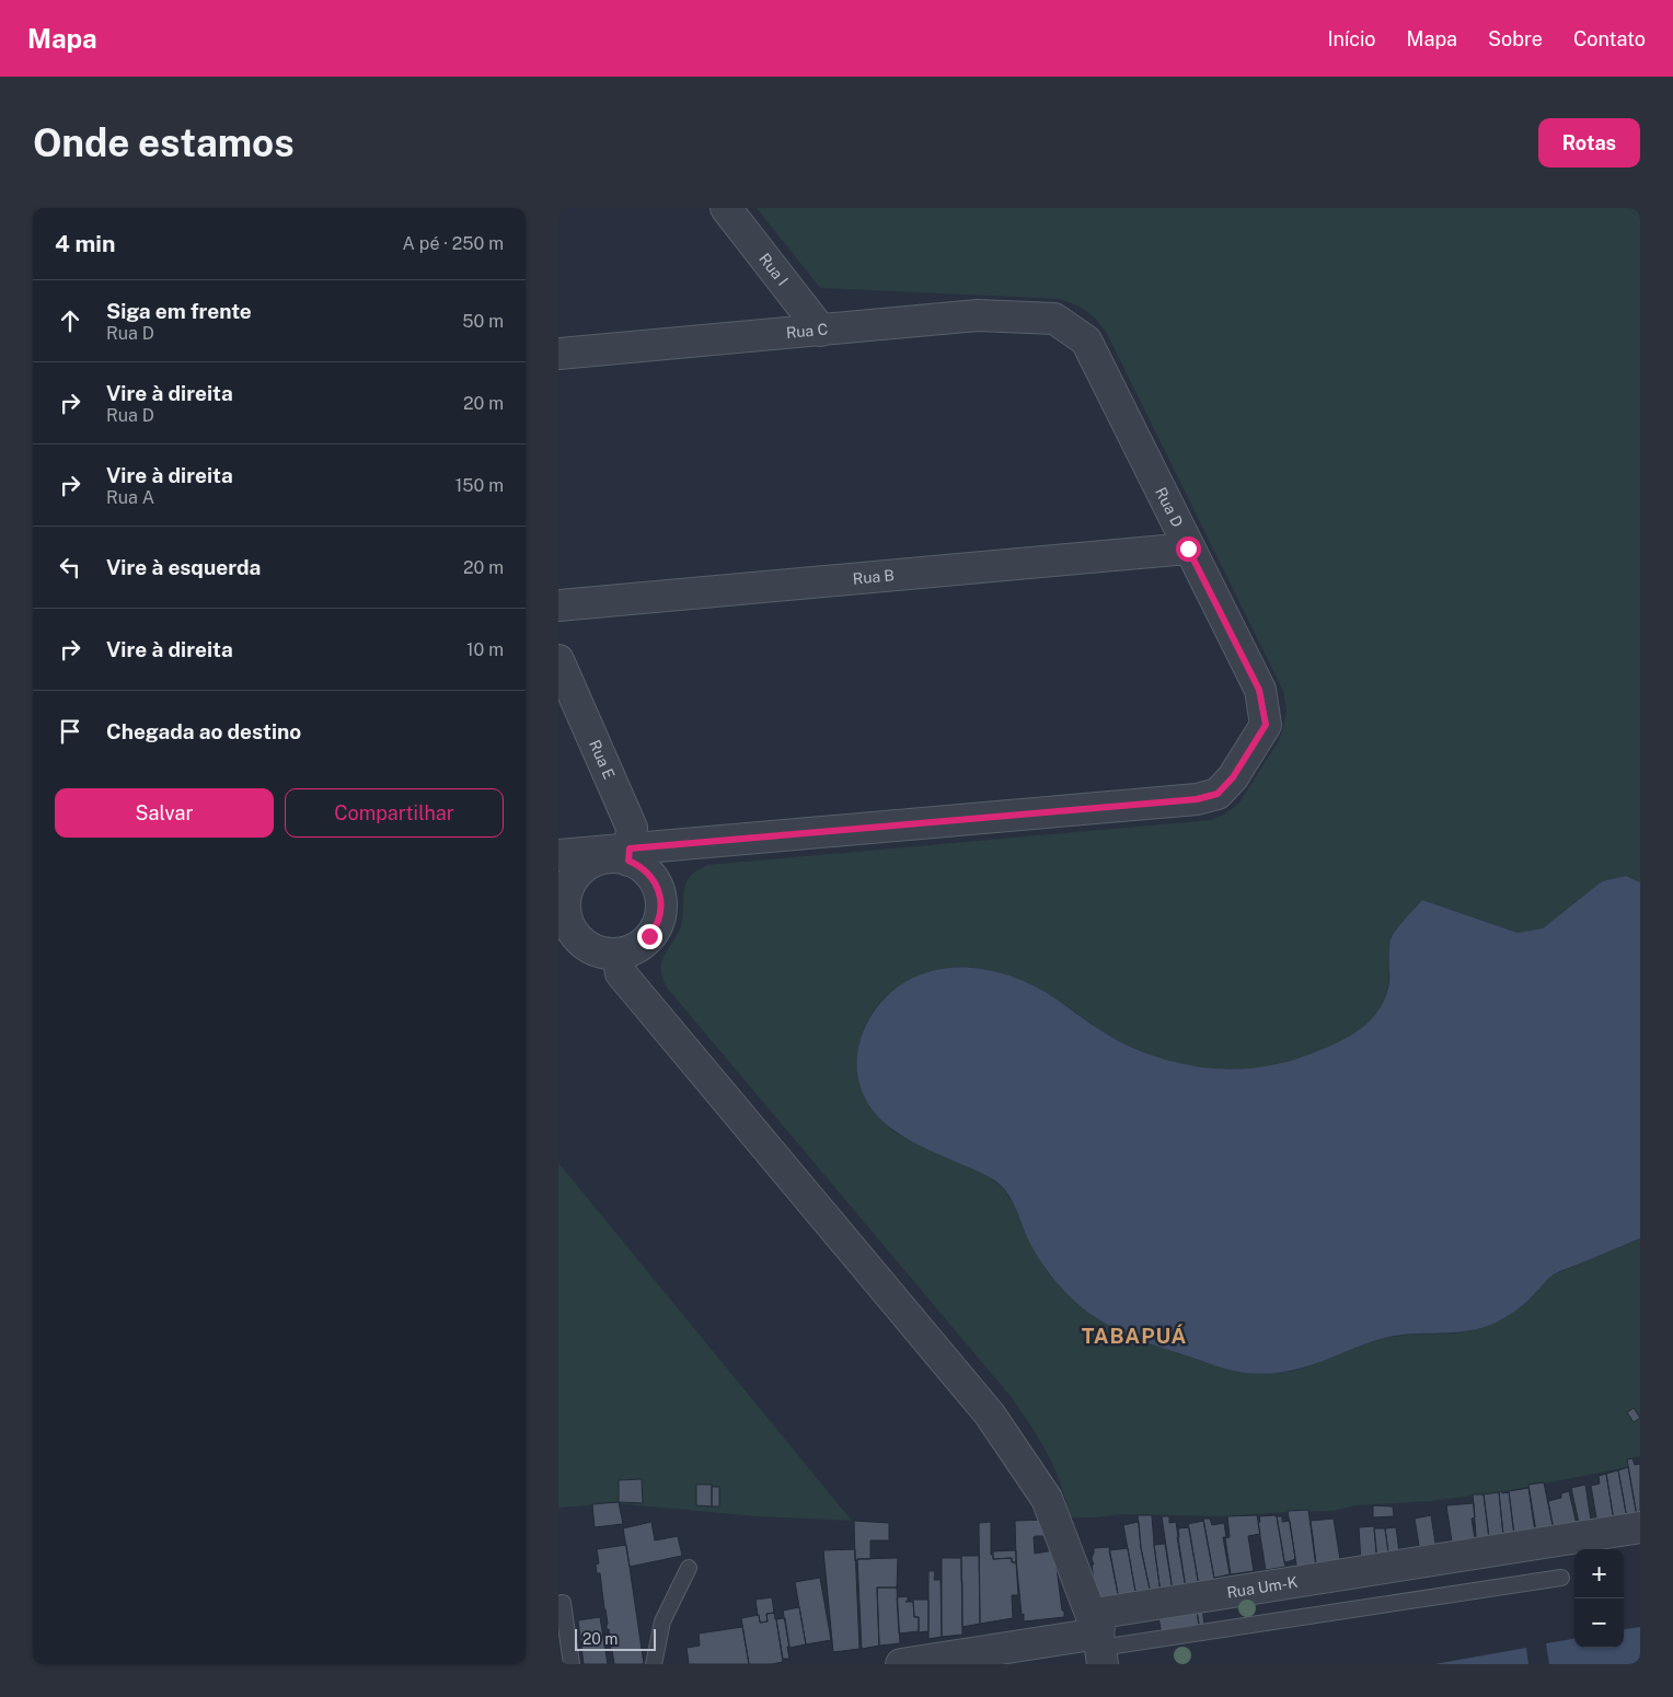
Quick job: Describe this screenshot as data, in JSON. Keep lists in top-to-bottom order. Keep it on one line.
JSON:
{"streets":{"street":["Rua I","Rua C","Rua D","Rua B","Rua E","Rua Um-K"]},"crossings":[["Rua I","Rua C"],["Rua C","Rua D"],["Rua D","Rua B"],["Rua D","Rua E"]],"districts":["TABAPUÁ"],"scale_bar":"20 m","page":{"header":"Mapa","nav":["Início","Mapa","Sobre","Contato"],"buttons":["Rotas",["Salvar","Compartilhar"]],"title":"Onde estamos","heading":["4 min","A pé · 250 m"],"list":[["Siga em frente","Rua D","50 m"],["Vire à direita","Rua D","20 m"],["Vire à direita","Rua A","150 m"],["Vire à esquerda","20 m"],["Vire à direita","10 m"],"Chegada ao destino"],"map_buttons":["+","−"],"scale":"20 m"}}
